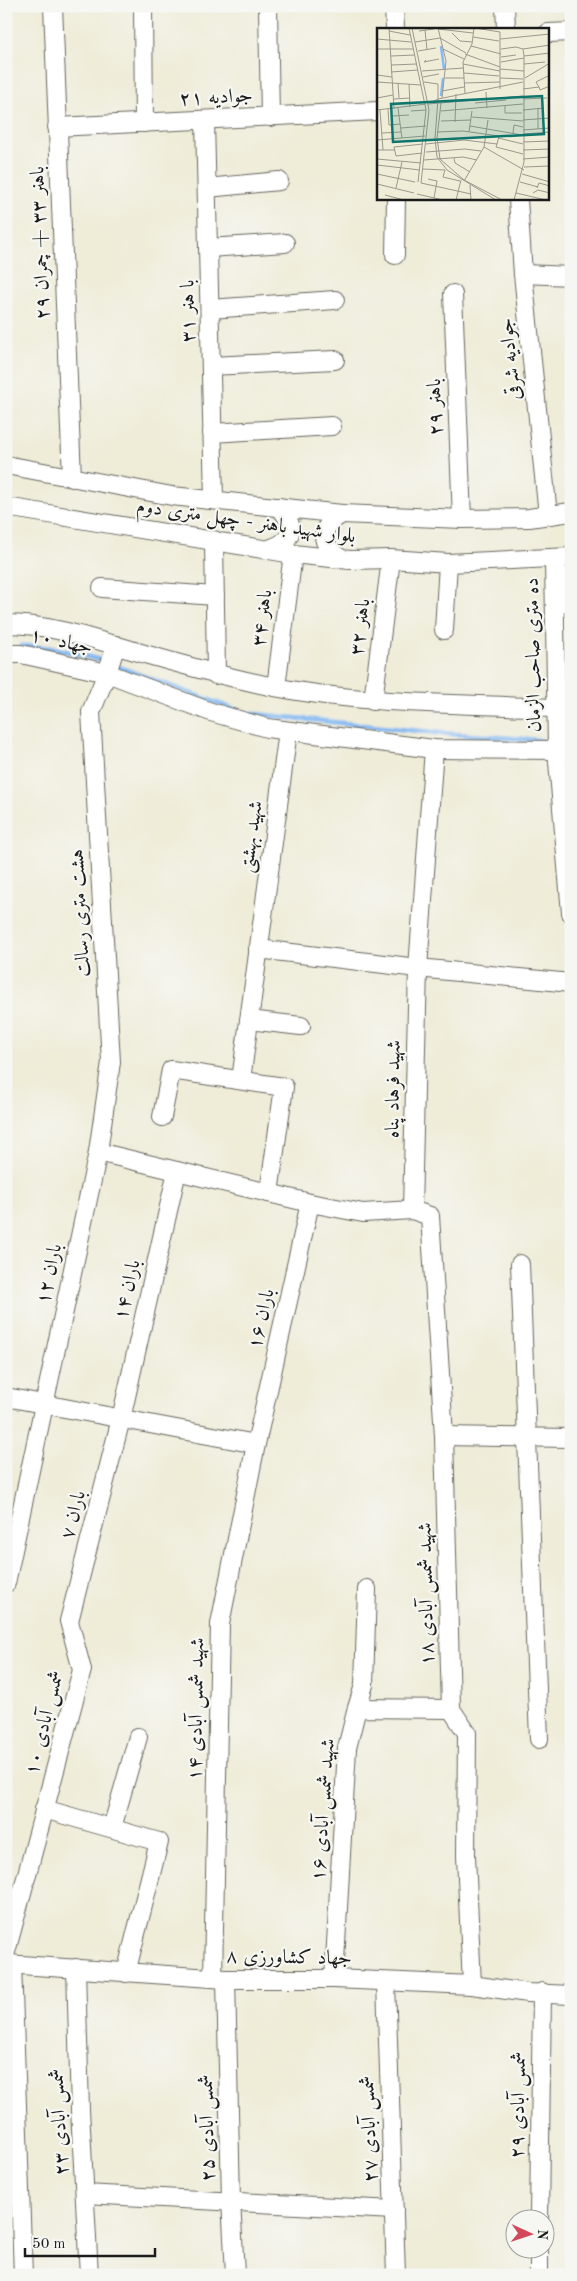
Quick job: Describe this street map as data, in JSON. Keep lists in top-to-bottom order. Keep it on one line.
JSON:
{"streets":{"street":["جوادیه ۲۱","باهنر ۳۳ + چمران ۲۹","با هنر ۳۱","جوادیه شرقی","باهنر ۲۹","بلوار شهید باهنر - چهل متری دوم","باهنر ۳۴","باهنر ۳۲","جهاد ۱۰","ده متری صاحب الزمان","شهید بهشتی","هشت متری رسالت","شهید فرهاد پناه","باران ۱۲","باران ۱۴","باران ۱۶","باران ۷","شهید شمس آبادی ۱۸","شهید شمس آبادی ۱۴","شمس آبادی ۱۰","شهید شمس آبادی ۱۶","جهاد کشاورزی ۸","شمس آبادی ۲۹","شمس آبادی ۲۳","شمس آبادی ۲۵","شمس آبادی ۲۷"]},"crossings":[["جوادیه ۲۱","باهنر ۳۳ + چمران ۲۹"],["جوادیه ۲۱","با هنر ۳۱"],["باهنر ۳۳ + چمران ۲۹","بلوار شهید باهنر - چهل متری دوم"],["با هنر ۳۱","بلوار شهید باهنر - چهل متری دوم"],["جوادیه شرقی","بلوار شهید باهنر - چهل متری دوم"],["باهنر ۲۹","بلوار شهید باهنر - چهل متری دوم"],["بلوار شهید باهنر - چهل متری دوم","باهنر ۳۴"],["بلوار شهید باهنر - چهل متری دوم","باهنر ۳۲"],["بلوار شهید باهنر - چهل متری دوم","ده متری صاحب الزمان"],["جهاد ۱۰","ده متری صاحب الزمان"],["جهاد ۱۰","شهید بهشتی"],["جهاد ۱۰","هشت متری رسالت"],["جهاد ۱۰","شهید فرهاد پناه"],["هشت متری رسالت","باران ۱۲"],["شهید فرهاد پناه","شهید شمس آبادی ۱۸"],["باران ۱۴","باران ۷"],["باران ۱۶","شهید شمس آبادی ۱۴"],["باران ۷","شمس آبادی ۱۰"],["شهید شمس آبادی ۱۴","جهاد کشاورزی ۸"],["شهید شمس آبادی ۱۴","شمس آبادی ۲۵"],["شمس آبادی ۱۰","جهاد کشاورزی ۸"],["شهید شمس آبادی ۱۶","جهاد کشاورزی ۸"],["جهاد کشاورزی ۸","شمس آبادی ۲۹"],["جهاد کشاورزی ۸","شمس آبادی ۲۳"],["جهاد کشاورزی ۸","شمس آبادی ۲۵"],["جهاد کشاورزی ۸","شمس آبادی ۲۷"]],"scale_bar":"50 m","north":"right"}
